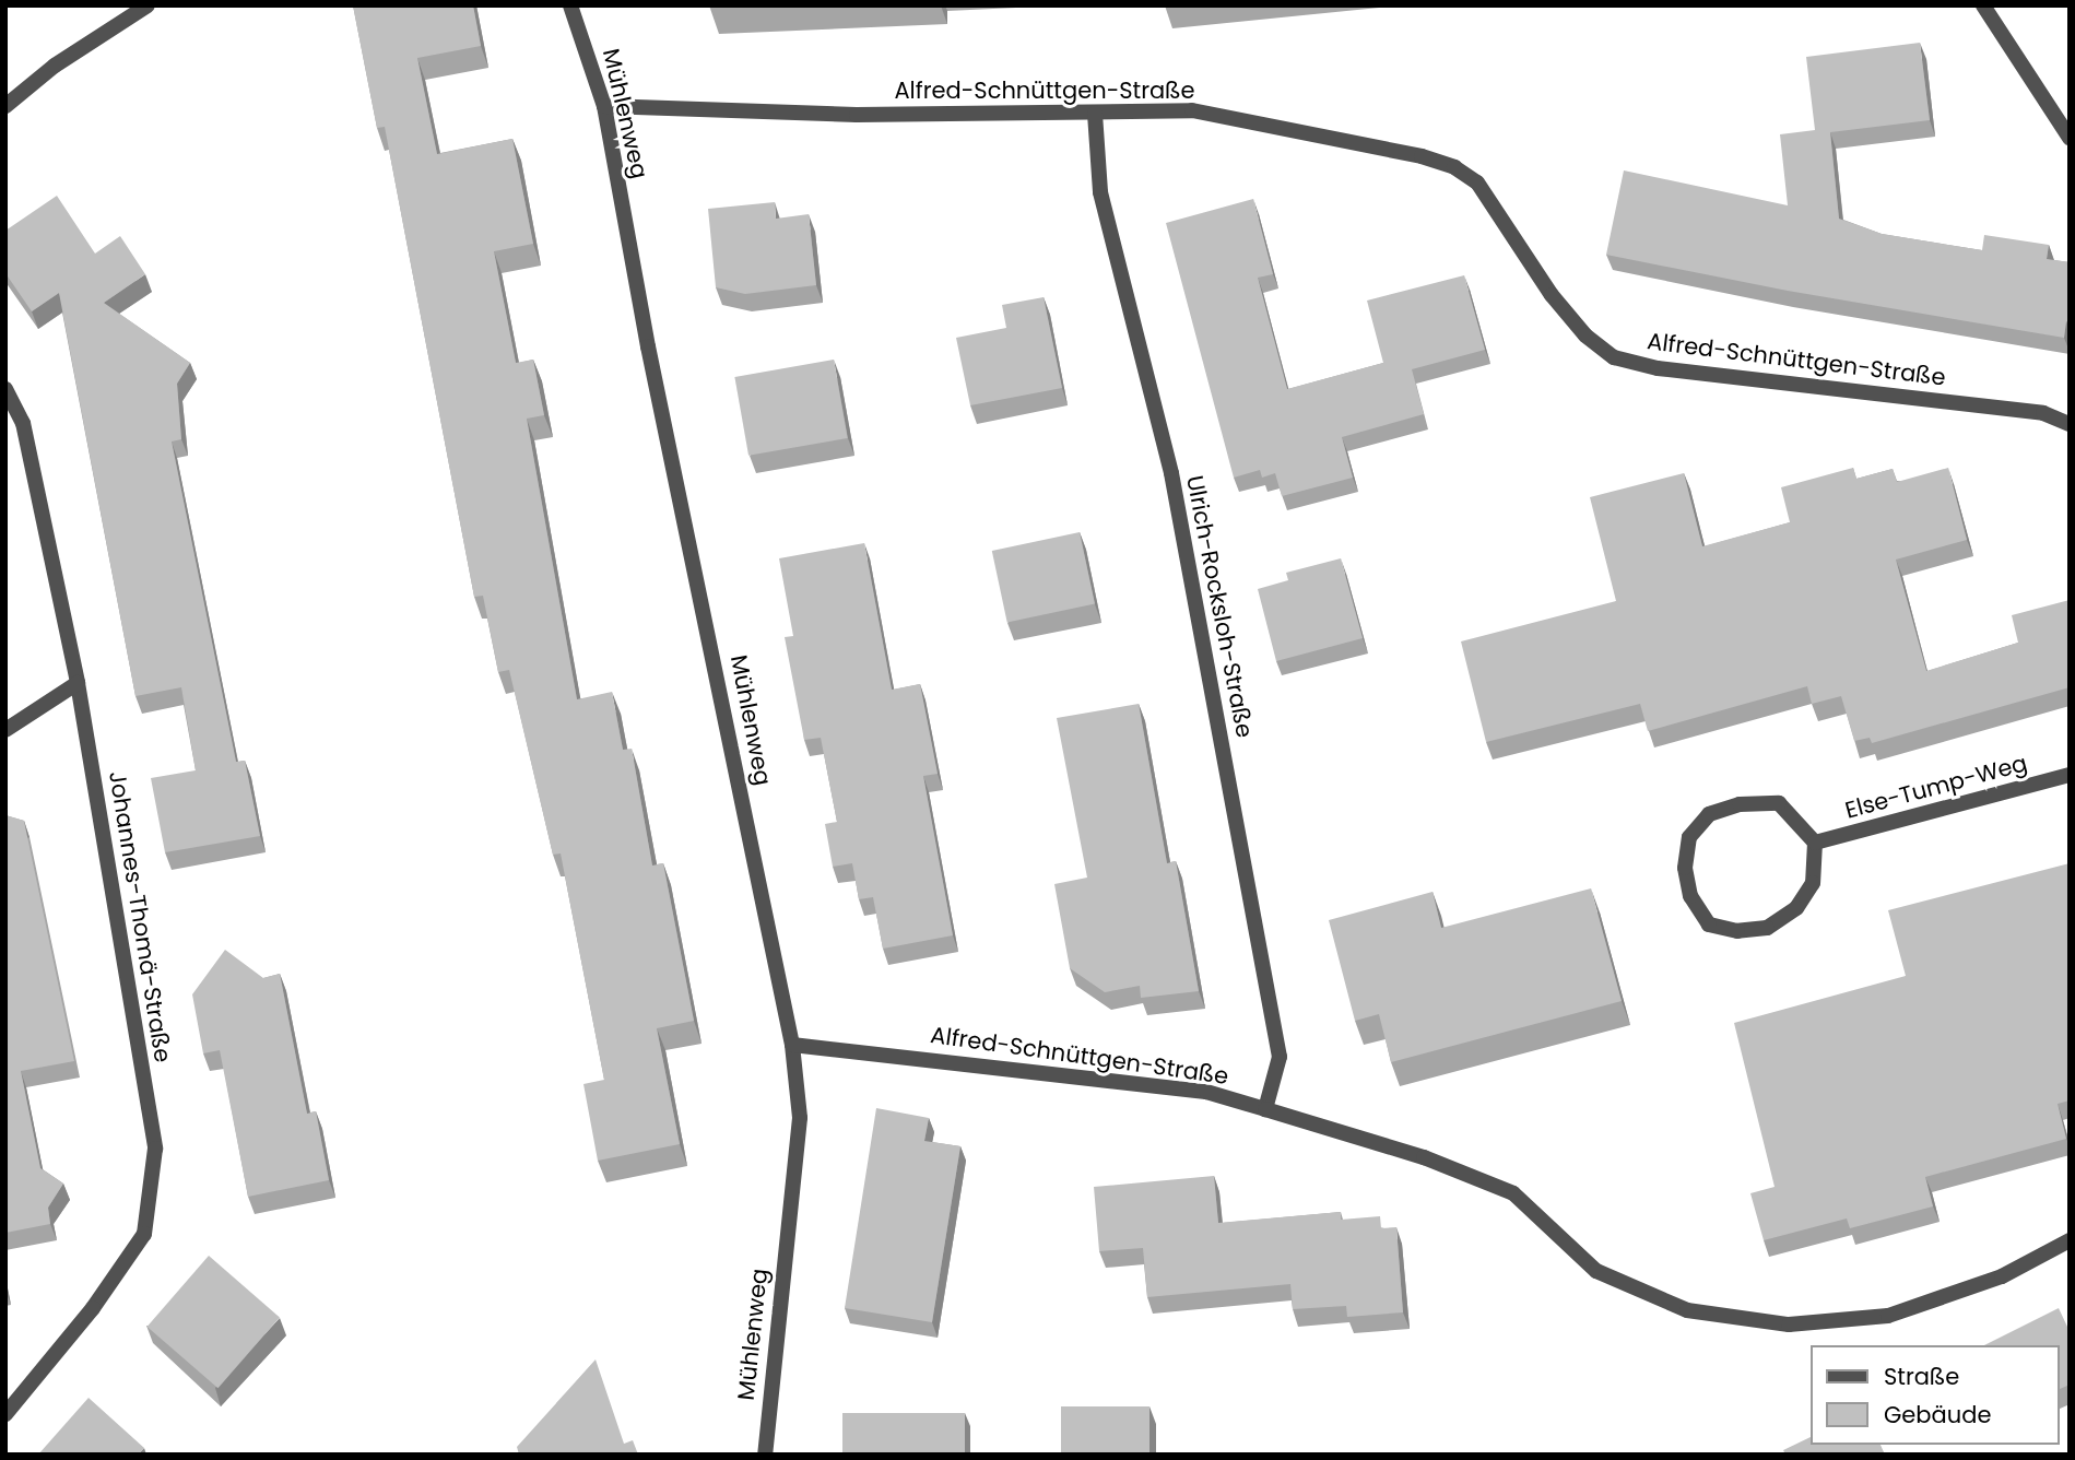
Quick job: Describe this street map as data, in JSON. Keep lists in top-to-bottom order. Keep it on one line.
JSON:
{"streets":{"street":["Alfred-Schnüttgen-Straße","Mühlenweg","Ulrich-Rocksloh-Straße","Else-Tump-Weg","Johannes-Thomä-Straße"]},"crossings":[["Alfred-Schnüttgen-Straße","Mühlenweg"],["Alfred-Schnüttgen-Straße","Ulrich-Rocksloh-Straße"]],"legend":["Straße","Gebäude"]}
